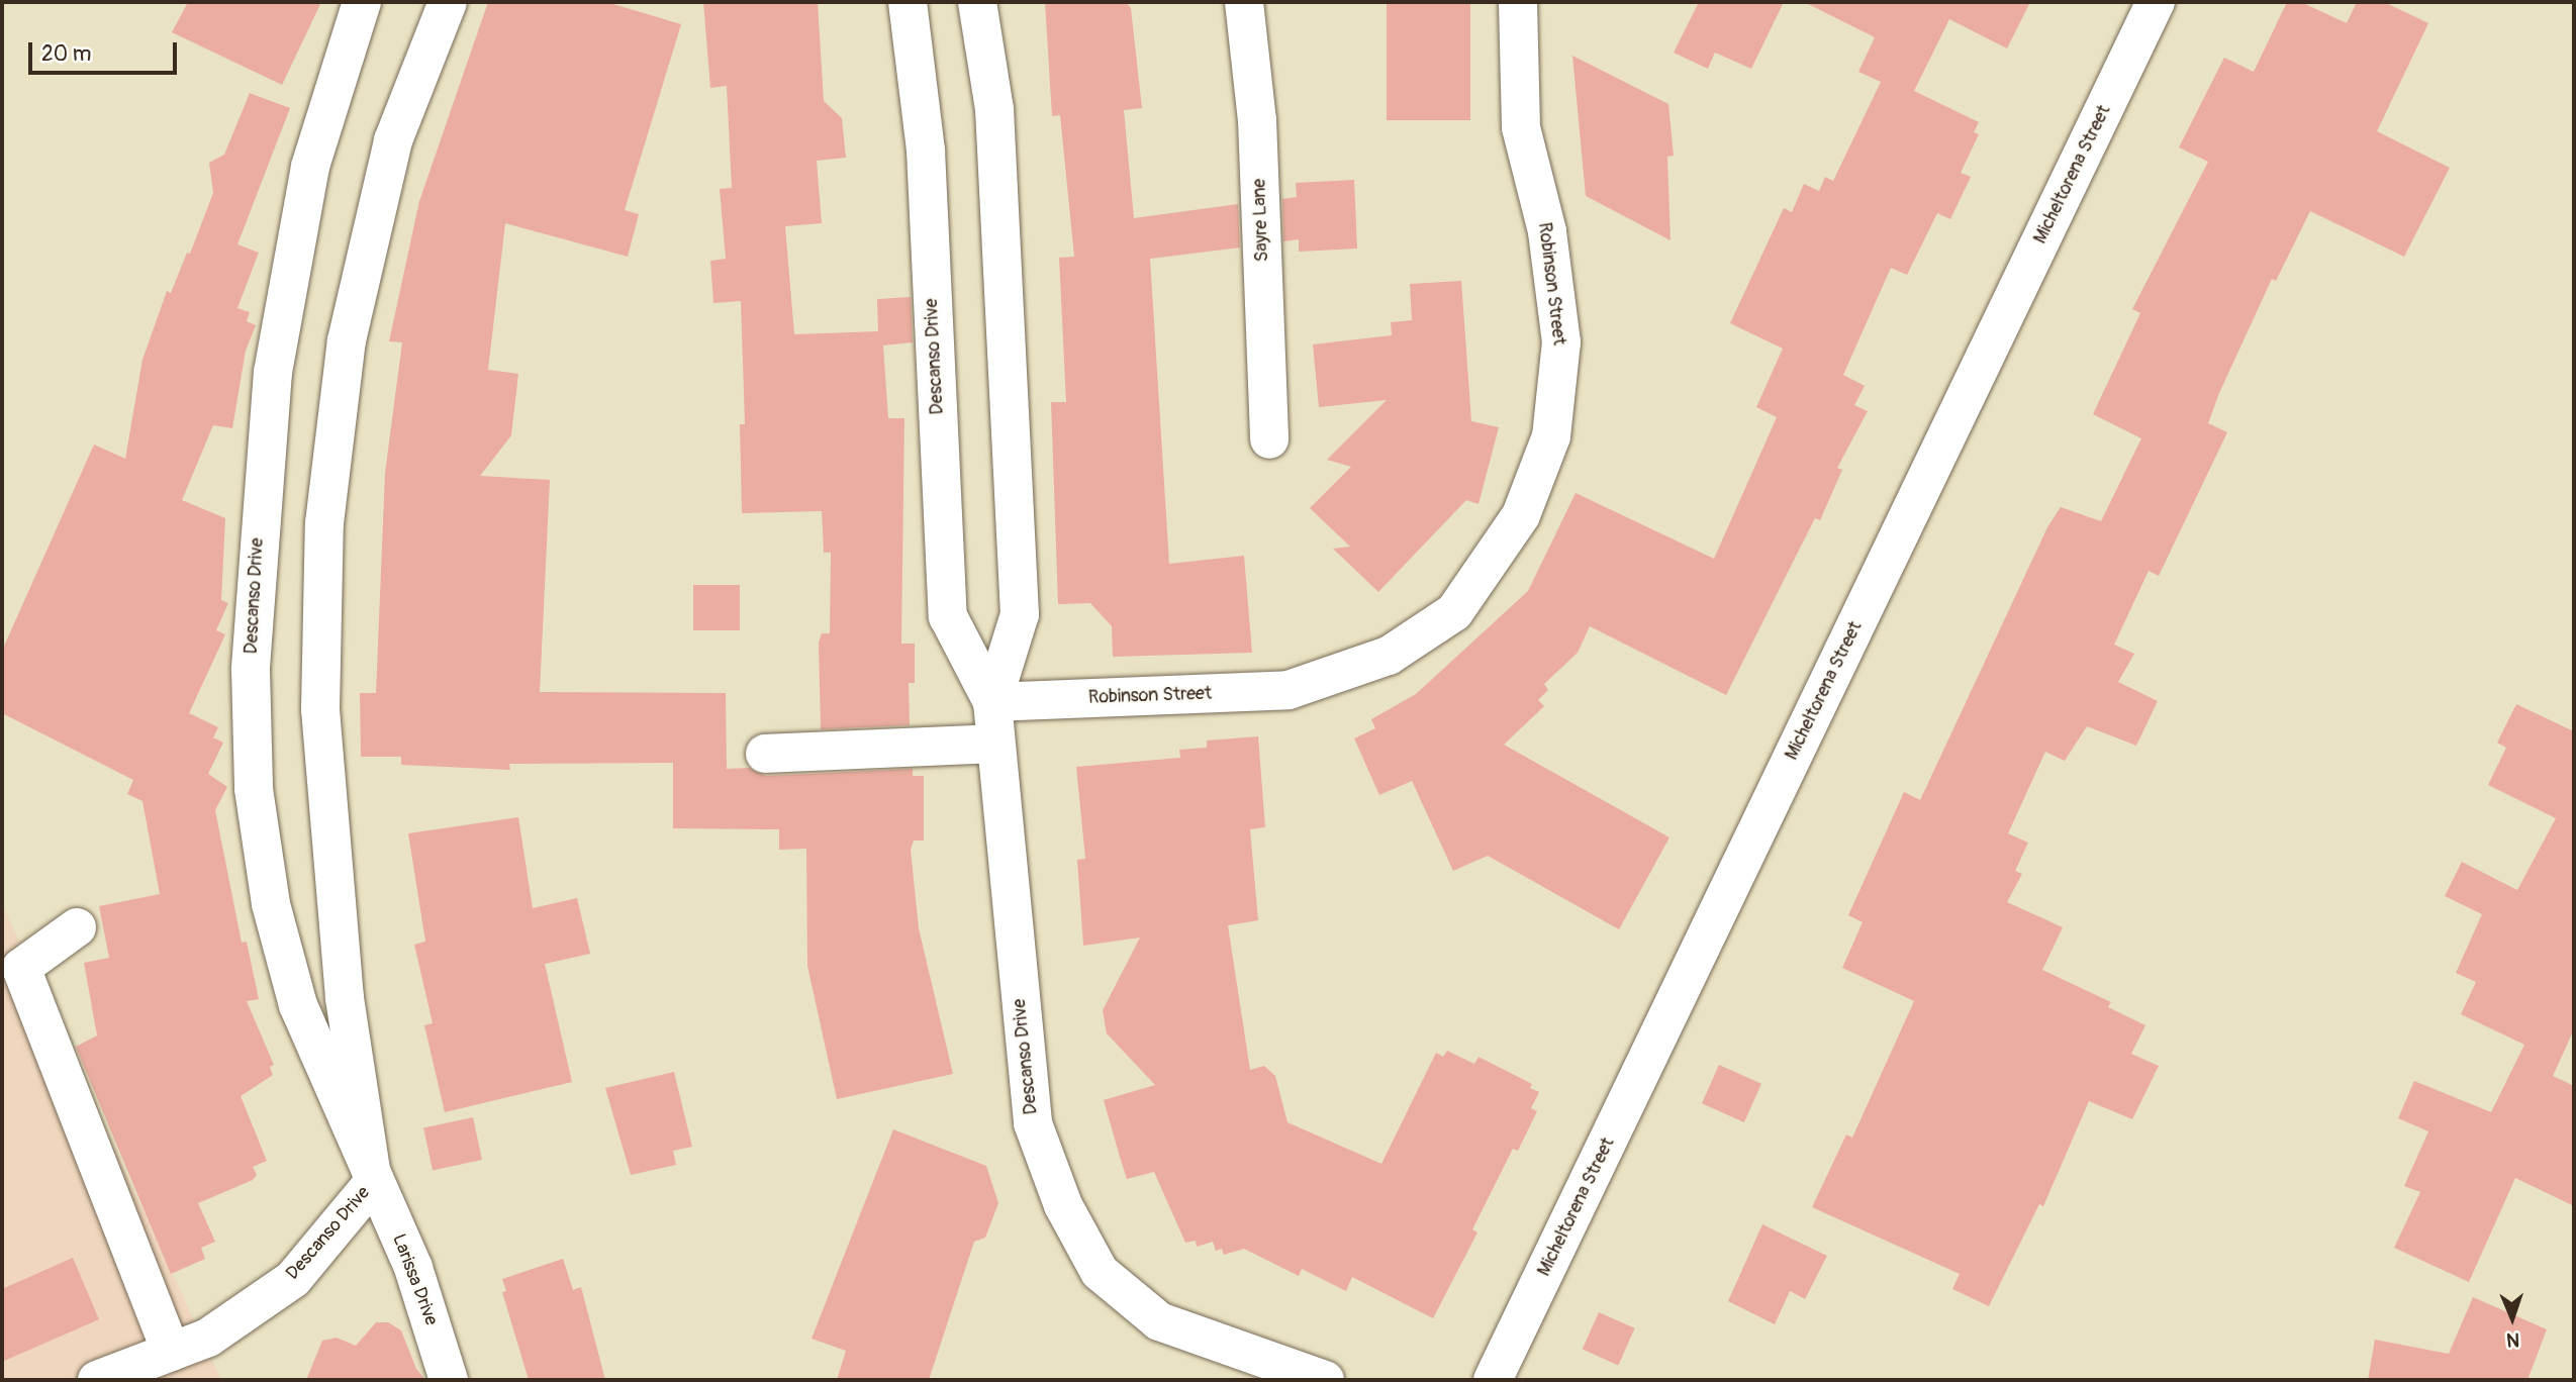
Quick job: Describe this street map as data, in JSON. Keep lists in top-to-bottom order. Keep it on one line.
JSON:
{"streets":{"street":["Micheltorena Street","Sayre Lane","Robinson Street","Descanso Drive","Larissa Drive"]},"crossings":[["Robinson Street","Descanso Drive"],["Descanso Drive","Larissa Drive"]],"scale_bar":"20 m","north":"bottom"}
